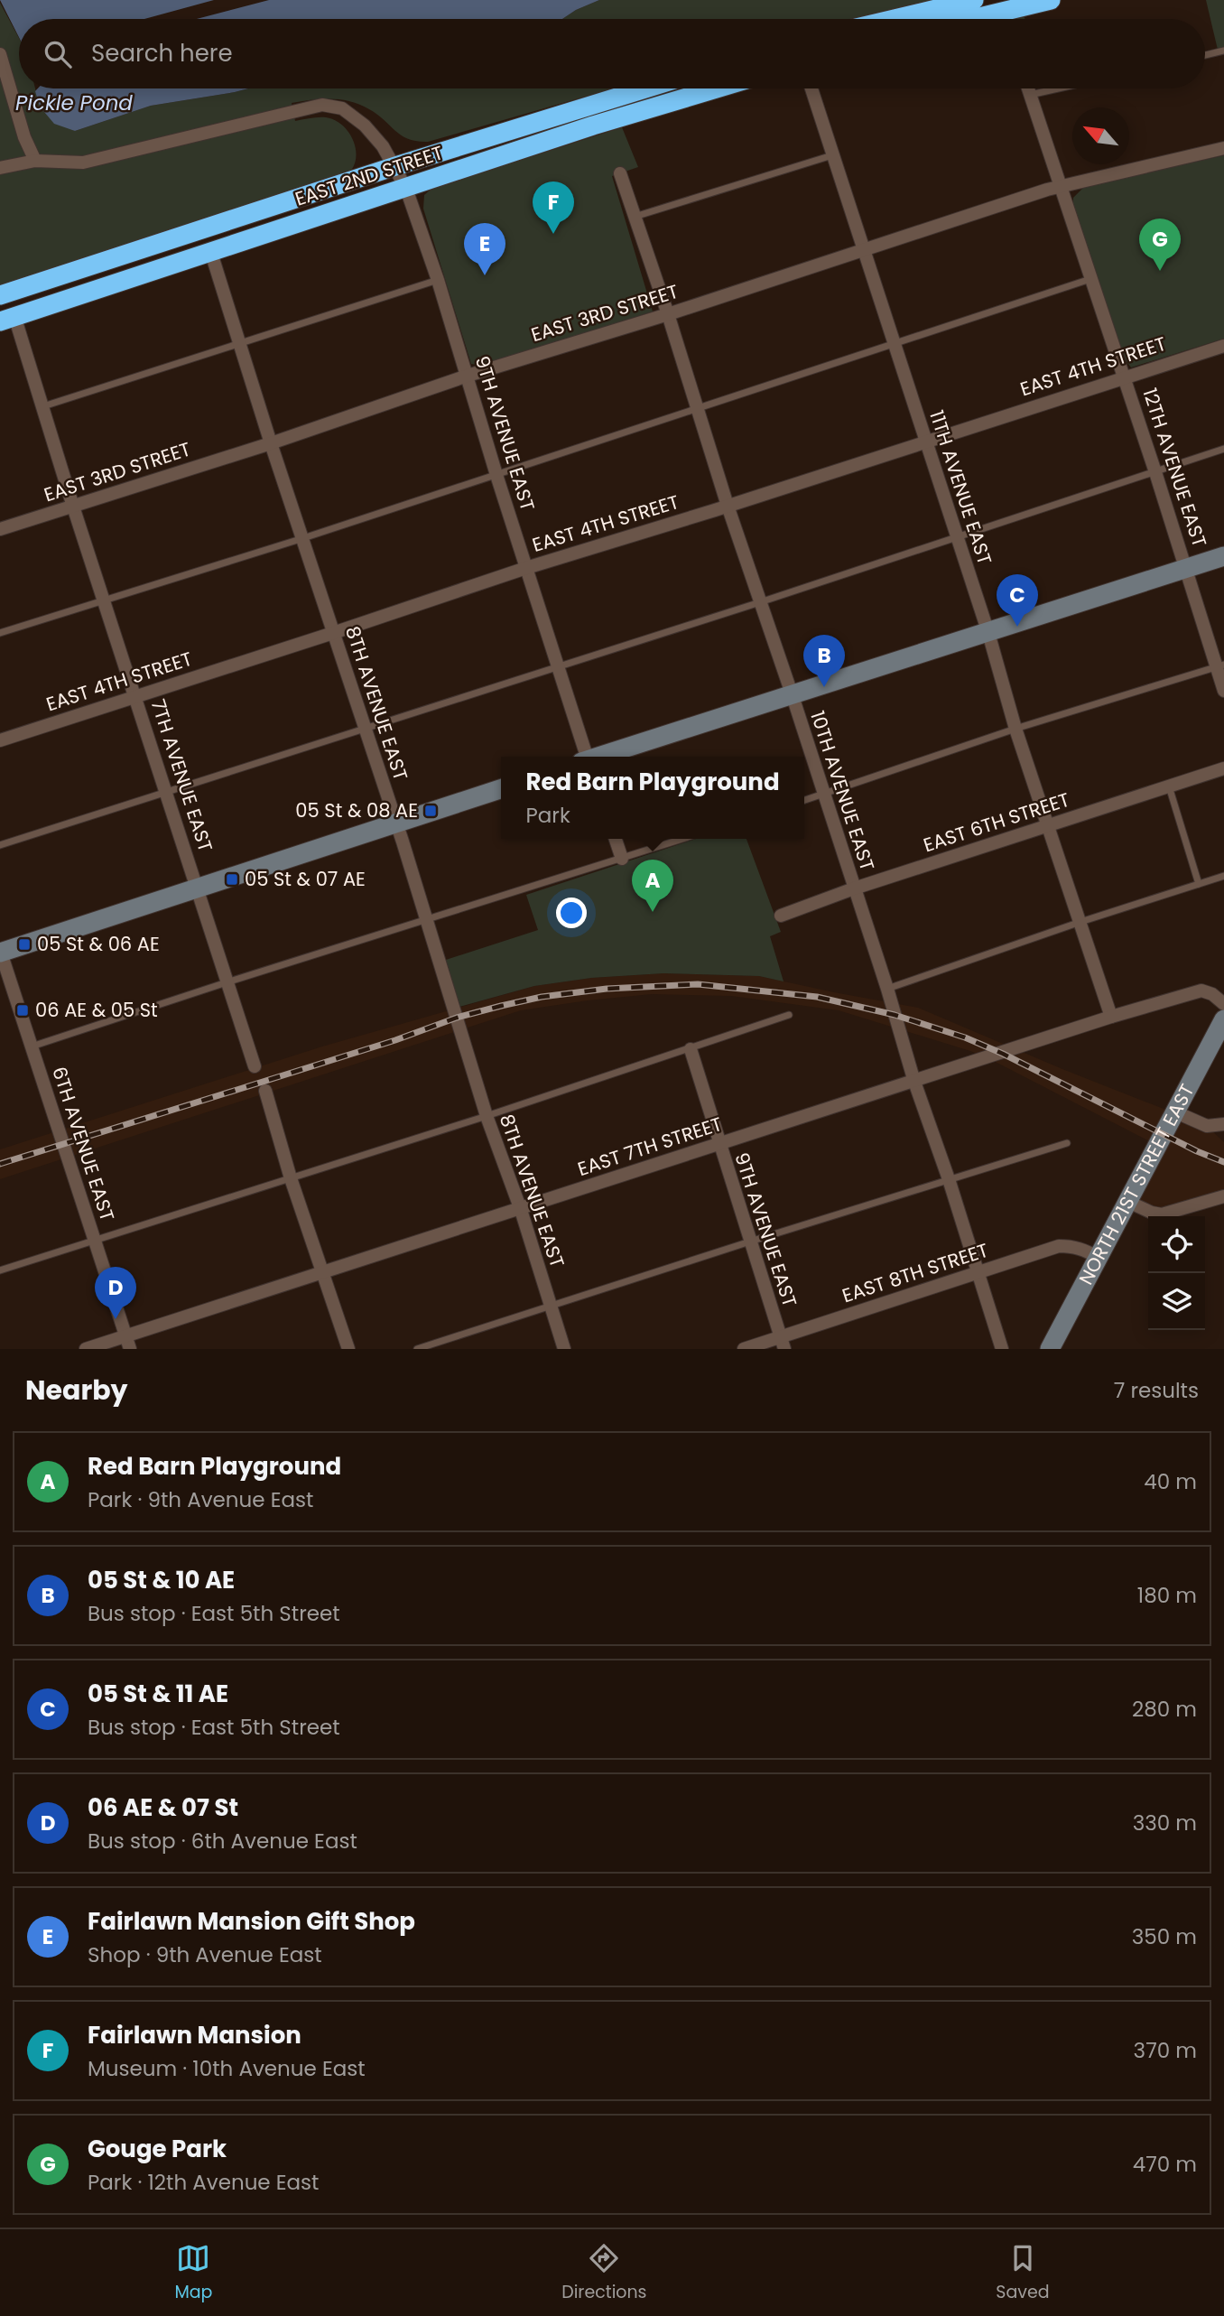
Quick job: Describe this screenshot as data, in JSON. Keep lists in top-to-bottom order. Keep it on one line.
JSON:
{"streets":{"highway":["EAST 2ND STREET"],"street":["EAST 3RD STREET","EAST 4TH STREET","9TH AVENUE EAST","12TH AVENUE EAST","11TH AVENUE EAST","8TH AVENUE EAST","7TH AVENUE EAST","10TH AVENUE EAST","EAST 6TH STREET","6TH AVENUE EAST","EAST 7TH STREET","NORTH 21ST STREET EAST","EAST 8TH STREET"]},"crossings":[["EAST 2ND STREET","9TH AVENUE EAST"],["EAST 2ND STREET","8TH AVENUE EAST"],["EAST 2ND STREET","7TH AVENUE EAST"],["EAST 3RD STREET","9TH AVENUE EAST"],["EAST 3RD STREET","12TH AVENUE EAST"],["EAST 3RD STREET","11TH AVENUE EAST"],["EAST 3RD STREET","8TH AVENUE EAST"],["EAST 3RD STREET","7TH AVENUE EAST"],["EAST 3RD STREET","10TH AVENUE EAST"],["EAST 4TH STREET","9TH AVENUE EAST"],["EAST 4TH STREET","12TH AVENUE EAST"],["EAST 4TH STREET","11TH AVENUE EAST"],["EAST 4TH STREET","8TH AVENUE EAST"],["EAST 4TH STREET","7TH AVENUE EAST"],["EAST 4TH STREET","10TH AVENUE EAST"],["9TH AVENUE EAST","EAST 7TH STREET"],["9TH AVENUE EAST","EAST 8TH STREET"],["11TH AVENUE EAST","EAST 6TH STREET"],["11TH AVENUE EAST","EAST 7TH STREET"],["8TH AVENUE EAST","EAST 7TH STREET"],["10TH AVENUE EAST","EAST 6TH STREET"],["10TH AVENUE EAST","EAST 7TH STREET"],["10TH AVENUE EAST","EAST 8TH STREET"],["6TH AVENUE EAST","EAST 7TH STREET"],["NORTH 21ST STREET EAST","EAST 8TH STREET"]],"water":["Pickle Pond"],"places":{"transit":["05 St & 08 AE","05 St & 07 AE","05 St & 06 AE","06 AE & 05 St"]},"north":"top left","page":{"search":"Search here","pins":["F","G","E","C","B","A","D"],"popup":["Red Barn Playground","Park"],"heading":["Nearby","7 results"],"list":[{"mark":"A","name":"Red Barn Playground","note":"Park · 9th Avenue East","value":"40 m"},{"mark":"B","name":"05 St & 10 AE","note":"Bus stop · East 5th Street","value":"180 m"},{"mark":"C","name":"05 St & 11 AE","note":"Bus stop · East 5th Street","value":"280 m"},{"mark":"D","name":"06 AE & 07 St","note":"Bus stop · 6th Avenue East","value":"330 m"},{"mark":"E","name":"Fairlawn Mansion Gift Shop","note":"Shop · 9th Avenue East","value":"350 m"},{"mark":"F","name":"Fairlawn Mansion","note":"Museum · 10th Avenue East","value":"370 m"},{"mark":"G","name":"Gouge Park","note":"Park · 12th Avenue East","value":"470 m"}],"nav":["Map","Directions","Saved"]}}
